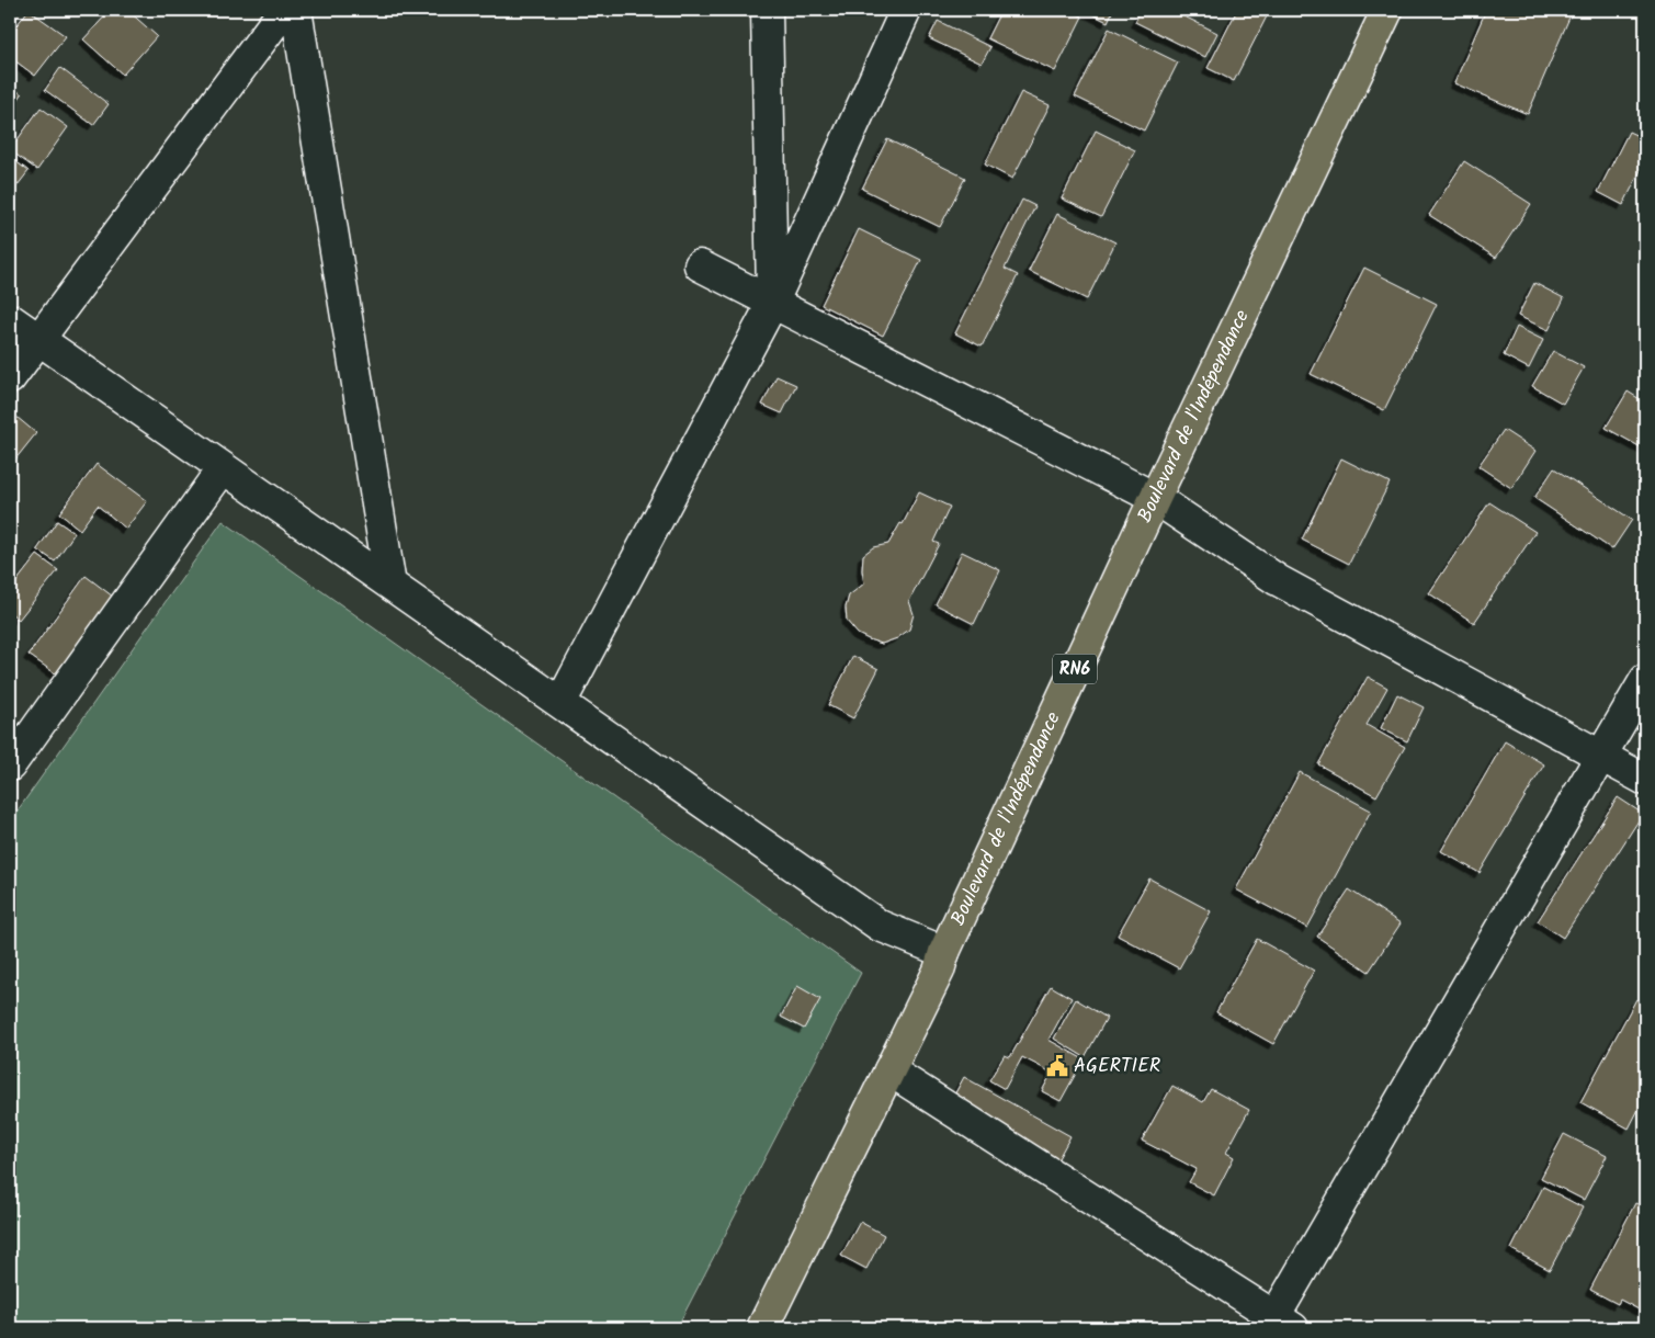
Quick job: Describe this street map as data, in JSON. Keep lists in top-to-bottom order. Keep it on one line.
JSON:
{"streets":{"highway":["Boulevard de l'Indépendance","RN6"]},"places":{"public building":["AGERTIER"]}}
